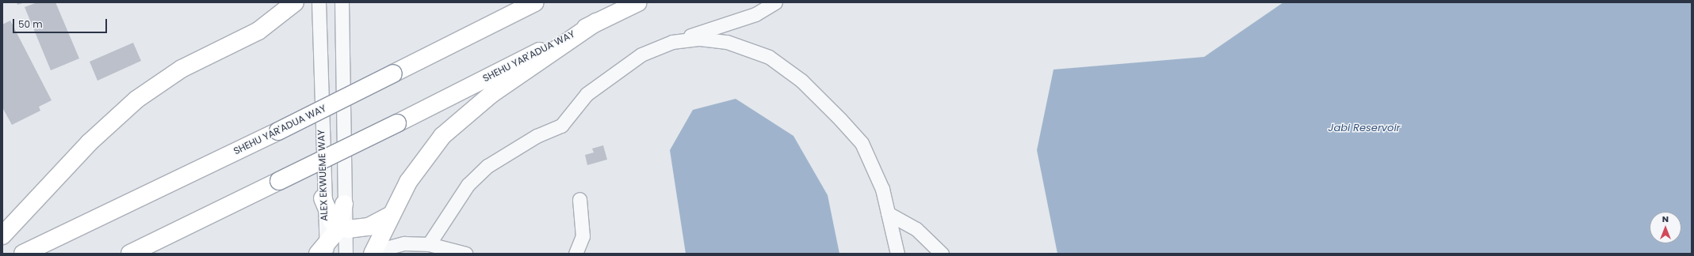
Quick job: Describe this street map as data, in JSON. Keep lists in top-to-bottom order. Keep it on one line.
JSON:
{"streets":{"highway":["SHEHU YAR'ADUA WAY"],"street":["ALEX EKWUEME WAY"]},"water":["Jabi Reservoir"],"scale_bar":"50 m","north":"top"}
